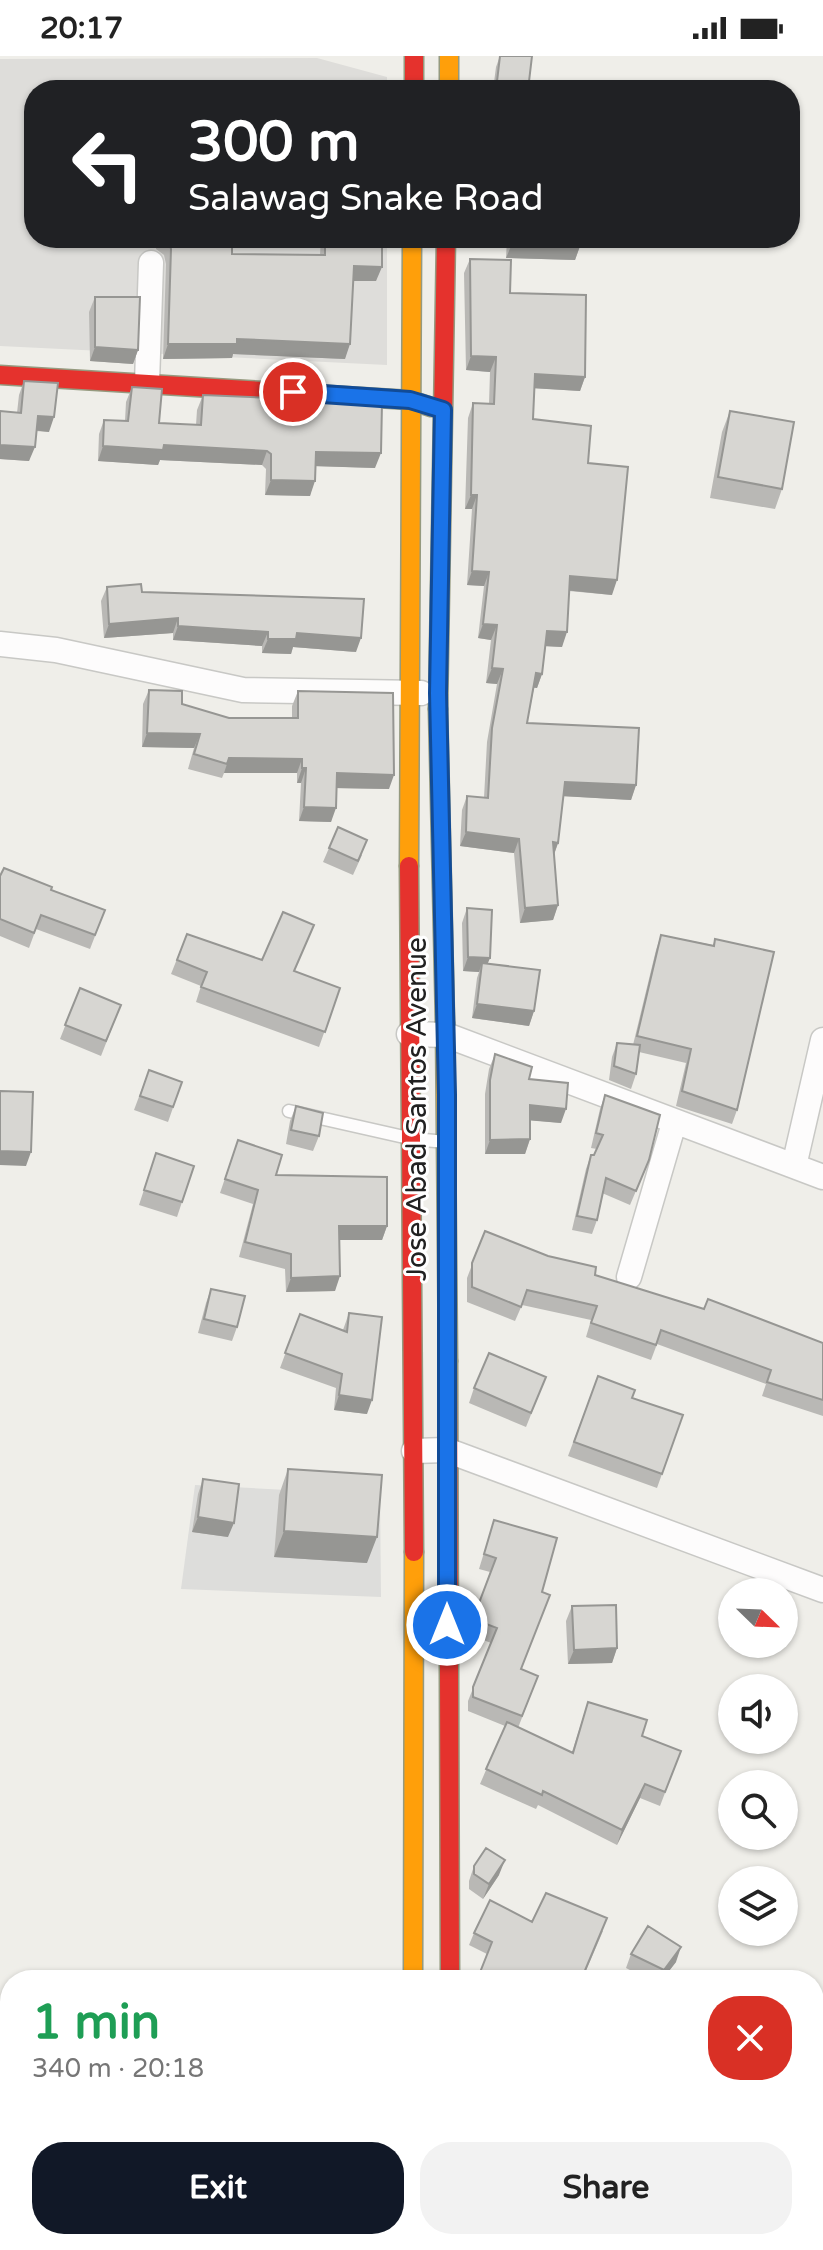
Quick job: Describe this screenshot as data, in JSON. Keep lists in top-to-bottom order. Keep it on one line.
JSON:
{"streets":{"main road":["Jose Abad Santos Avenue"]},"north":"bottom right","page":{"status":"20:17","turn":["300 m","Salawag Snake Road"],"heading":["1 min","340 m · 20:18"],"buttons":["Exit","Share"]}}
